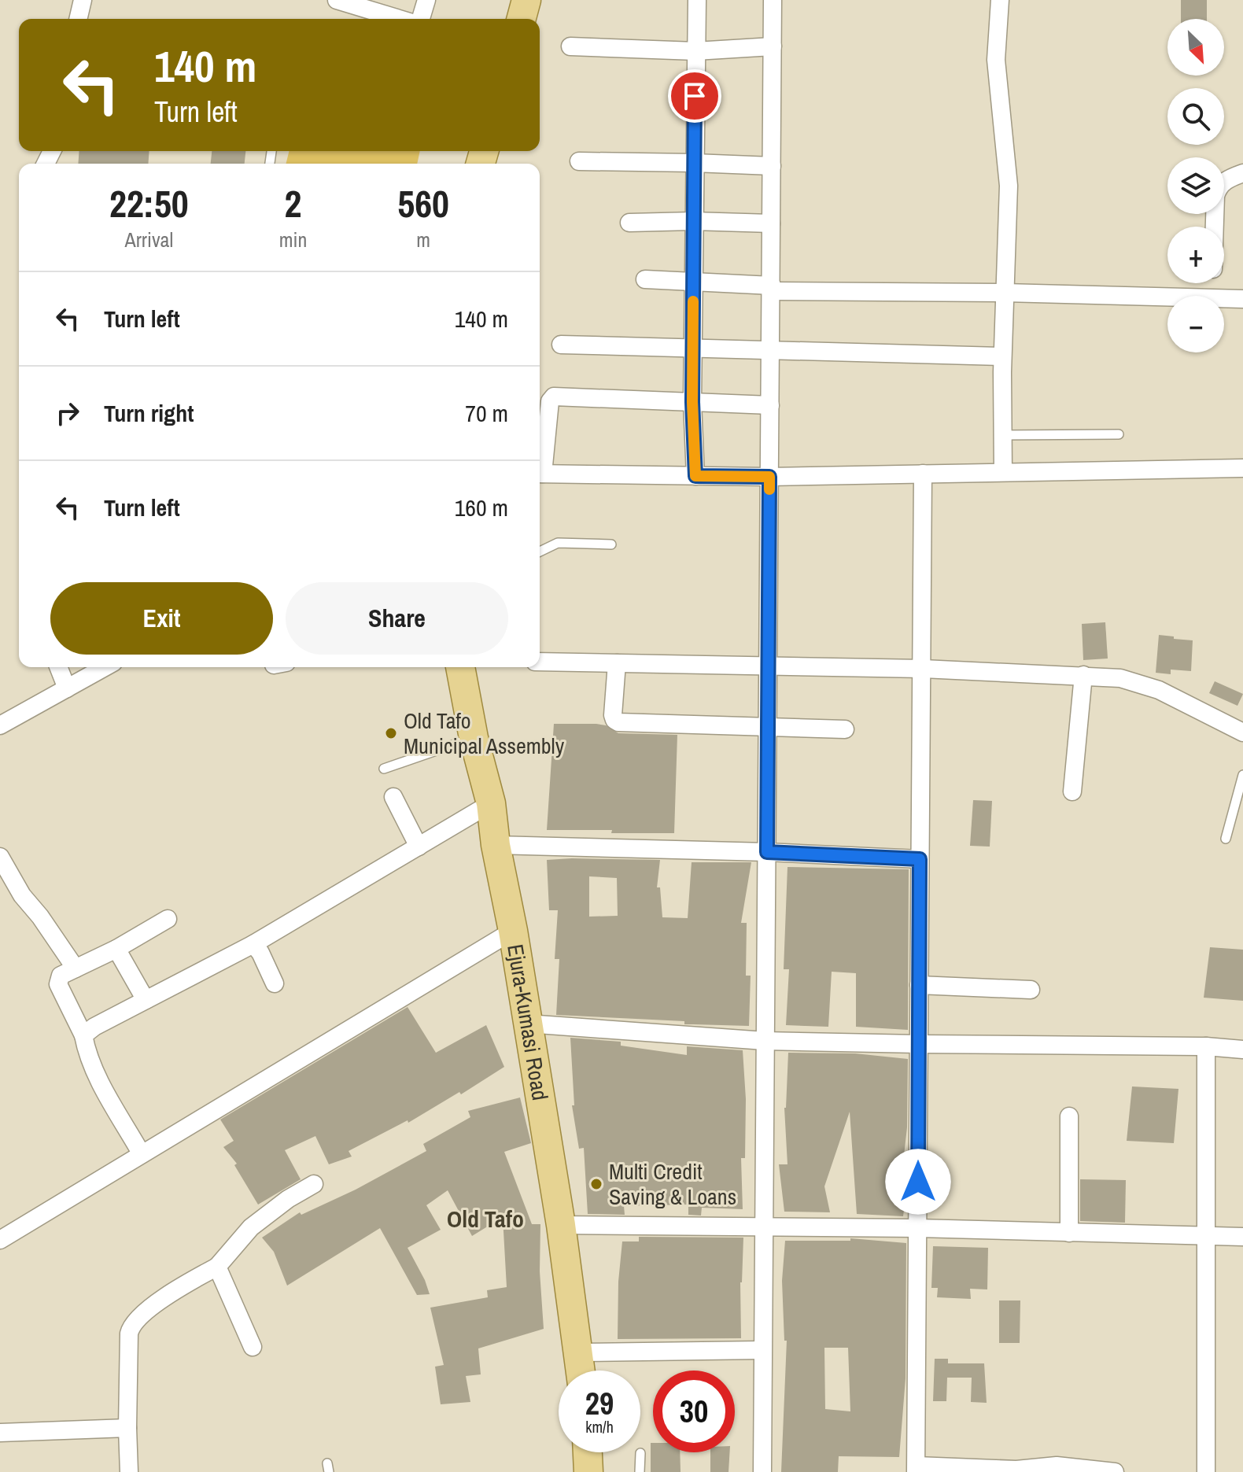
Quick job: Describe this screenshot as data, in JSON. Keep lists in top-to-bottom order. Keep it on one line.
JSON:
{"streets":{"main road":["Ejura-Kumasi Road"]},"districts":["Old Tafo"],"places":["Old Tafo Municipal Assembly","Multi Credit Saving & Loans"],"north":"bottom right","page":{"map_buttons":["+","−"],"turn":["140 m","Turn left"],"eta":["22:50","Arrival","2","min","560","m"],"list":[{"name":"Turn left","value":"140 m"},{"name":"Turn right","value":"70 m"},{"name":"Turn left","value":"160 m"}],"buttons":["Exit","Share"],"speed":"29 km/h","limit":"30"}}
